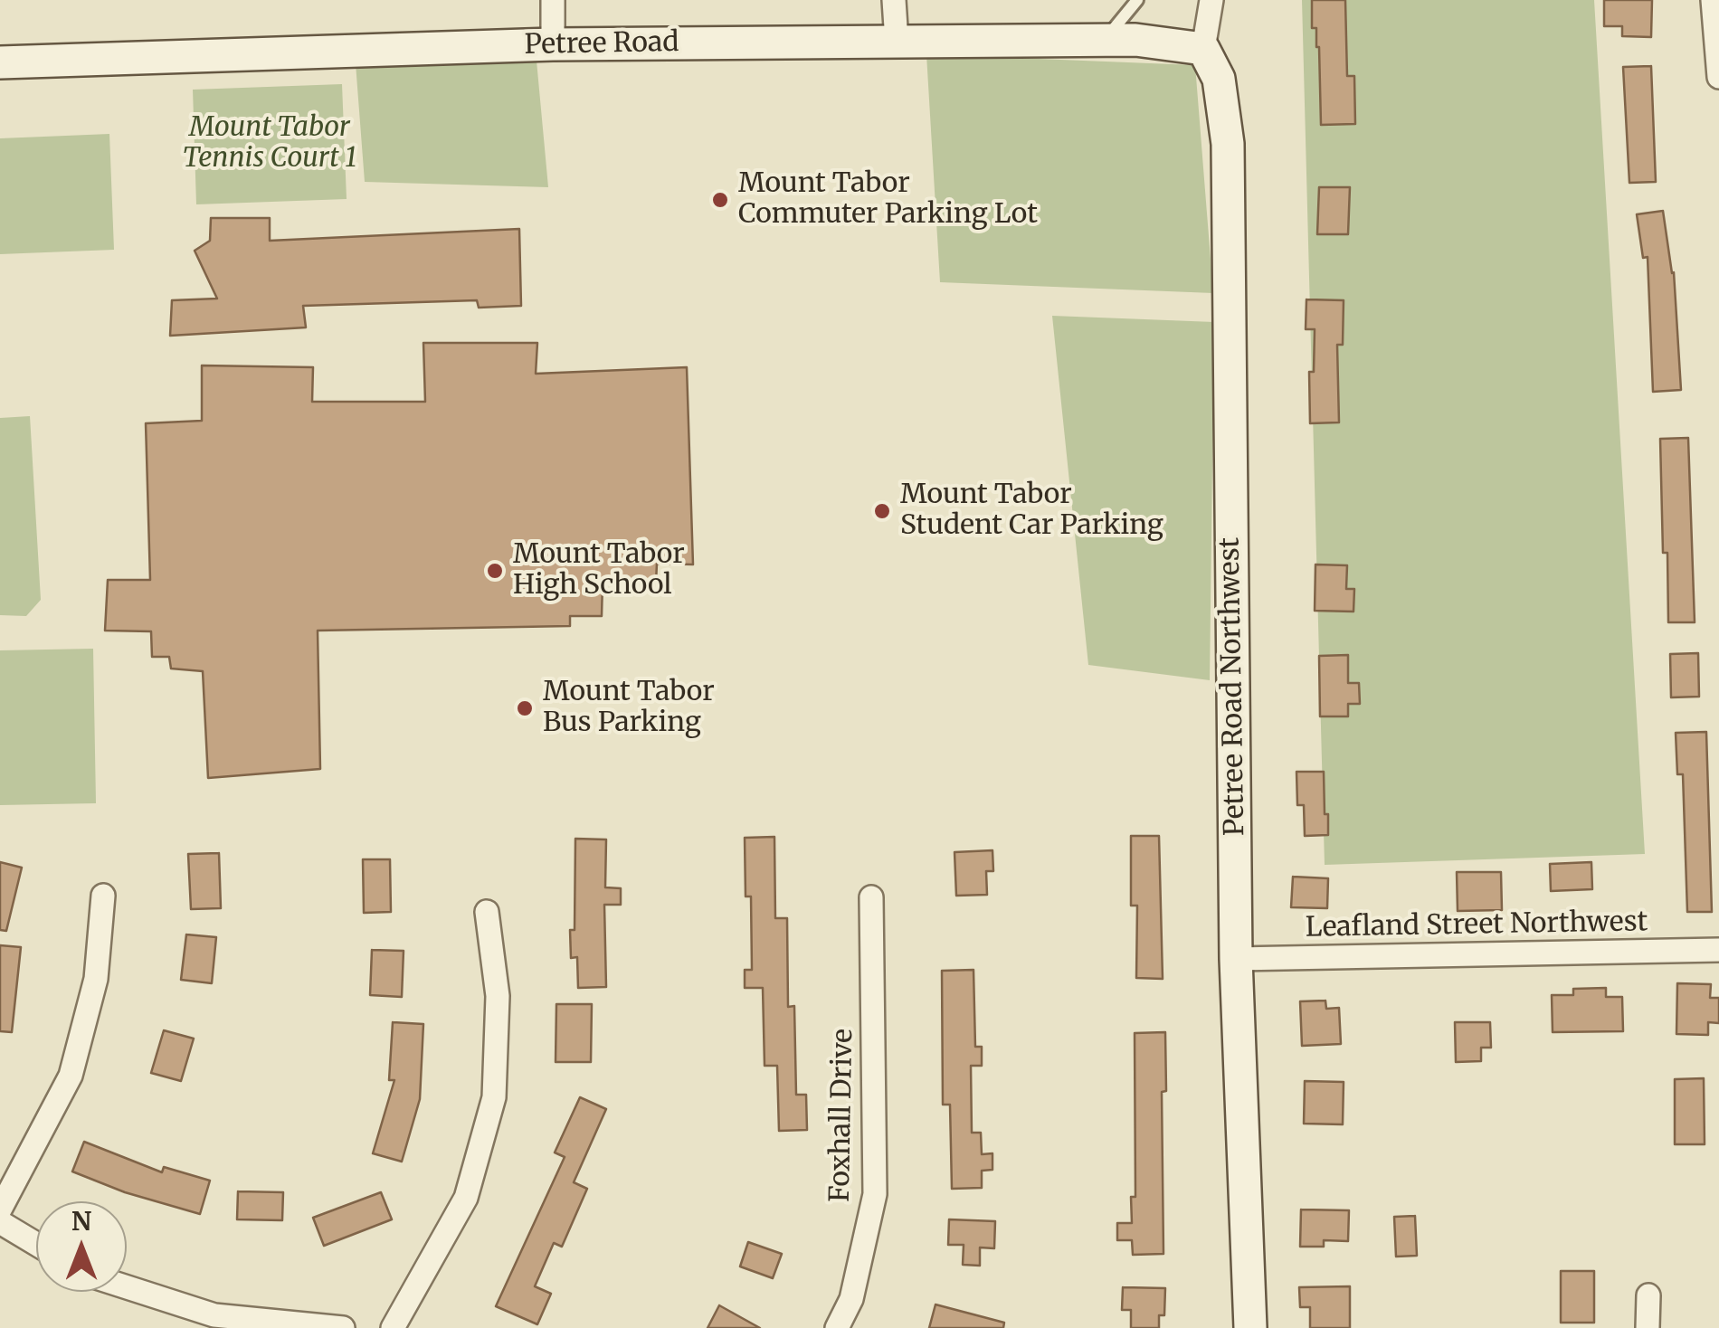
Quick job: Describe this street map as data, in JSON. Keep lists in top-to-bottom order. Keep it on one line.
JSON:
{"streets":{"street":["Petree Road","Petree Road Northwest","Leafland Street Northwest","Foxhall Drive"]},"crossings":[["Petree Road","Petree Road Northwest"],["Petree Road Northwest","Leafland Street Northwest"]],"parks":["Mount Tabor Tennis Court 1"],"places":["Mount Tabor Commuter Parking Lot","Mount Tabor Student Car Parking","Mount Tabor High School","Mount Tabor Bus Parking"],"north":"top"}
